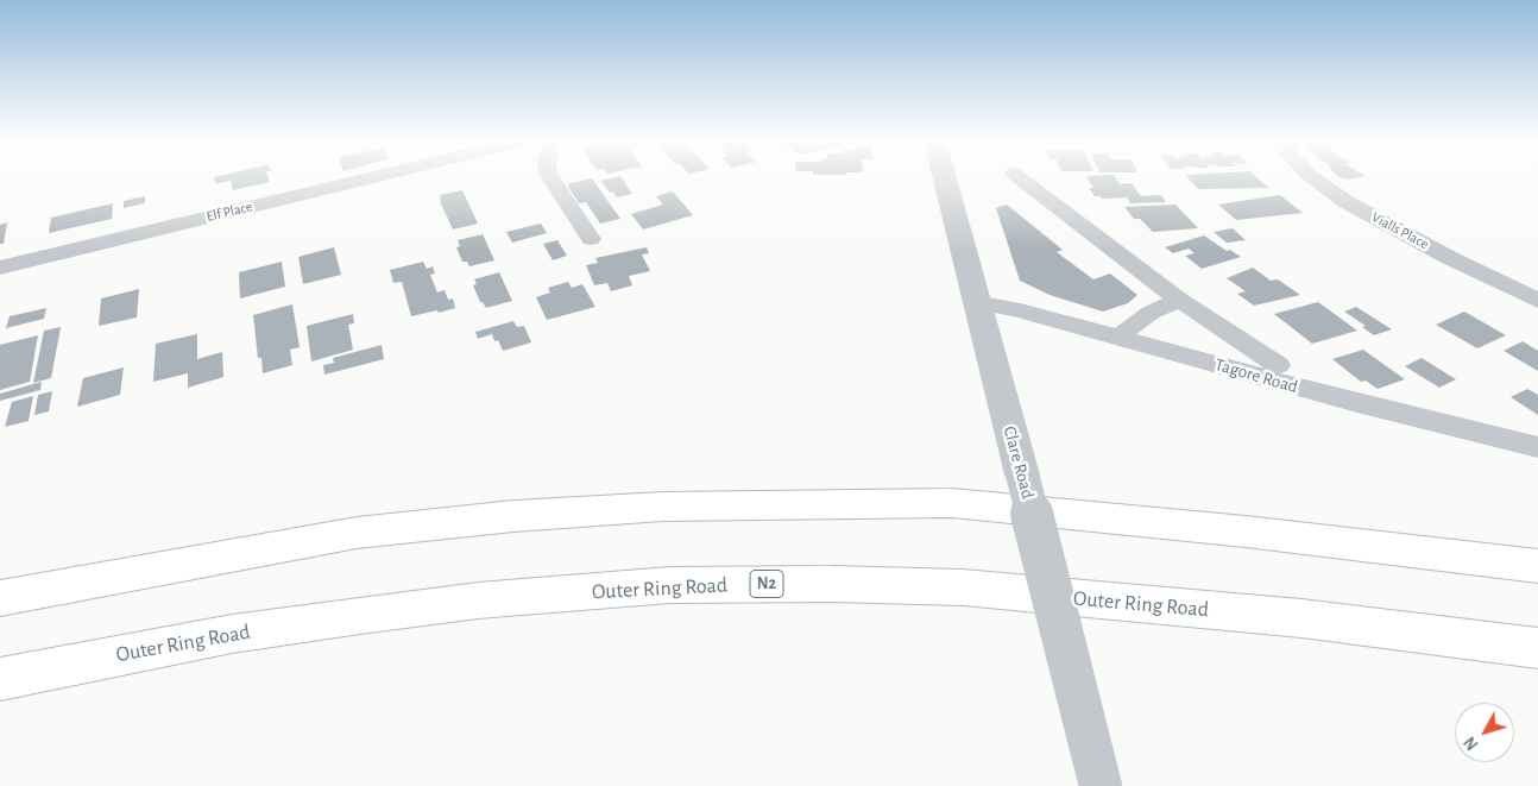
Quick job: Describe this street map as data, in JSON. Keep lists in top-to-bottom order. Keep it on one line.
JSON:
{"streets":{"highway":["N2","Outer Ring Road"],"street":["Elf Place","Vialls Place","Tagore Road","Clare Road"]},"crossings":[["Tagore Road","Clare Road"]],"north":"bottom left"}
